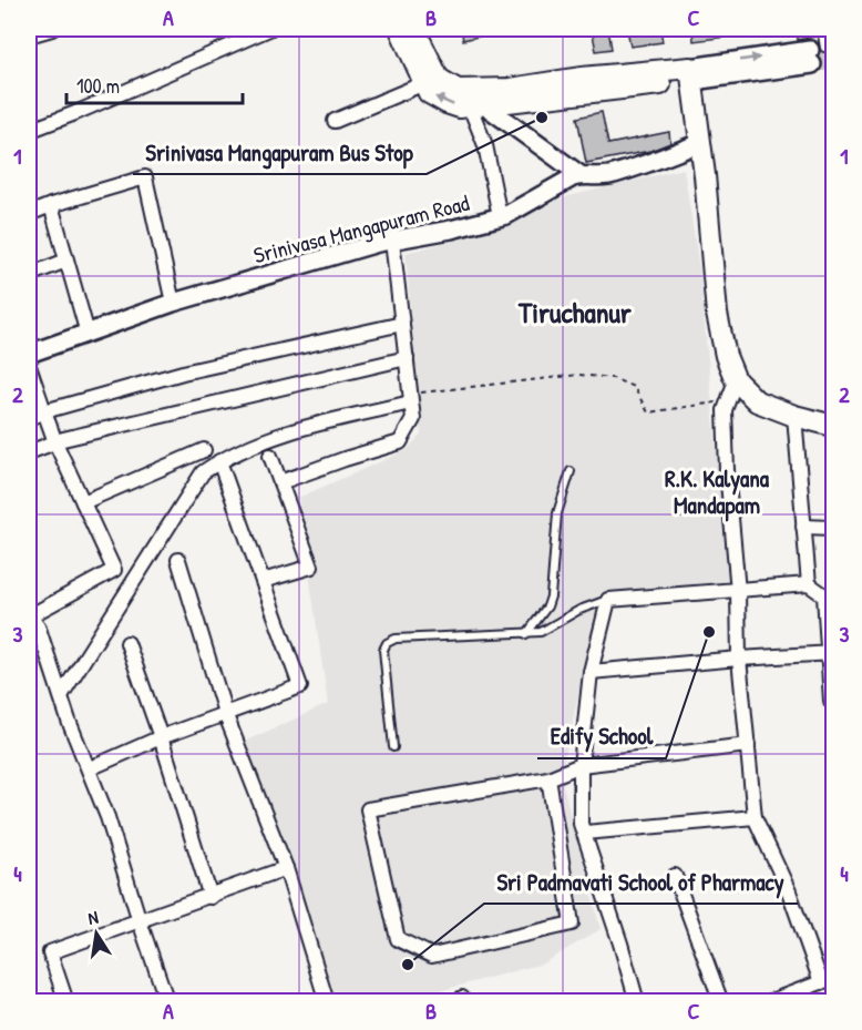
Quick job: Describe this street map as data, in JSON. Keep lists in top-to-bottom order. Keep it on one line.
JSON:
{"streets":{"street":["Srinivasa Mangapuram Road"]},"districts":["Tiruchanur","R.K. Kalyana Mandapam"],"places":["Srinivasa Mangapuram Bus Stop","Edify School","Sri Padmavati School of Pharmacy"],"scale_bar":"100 m","north":"top","grid":{"columns":["A","B","C"],"rows":["1","2","3","4"]}}
